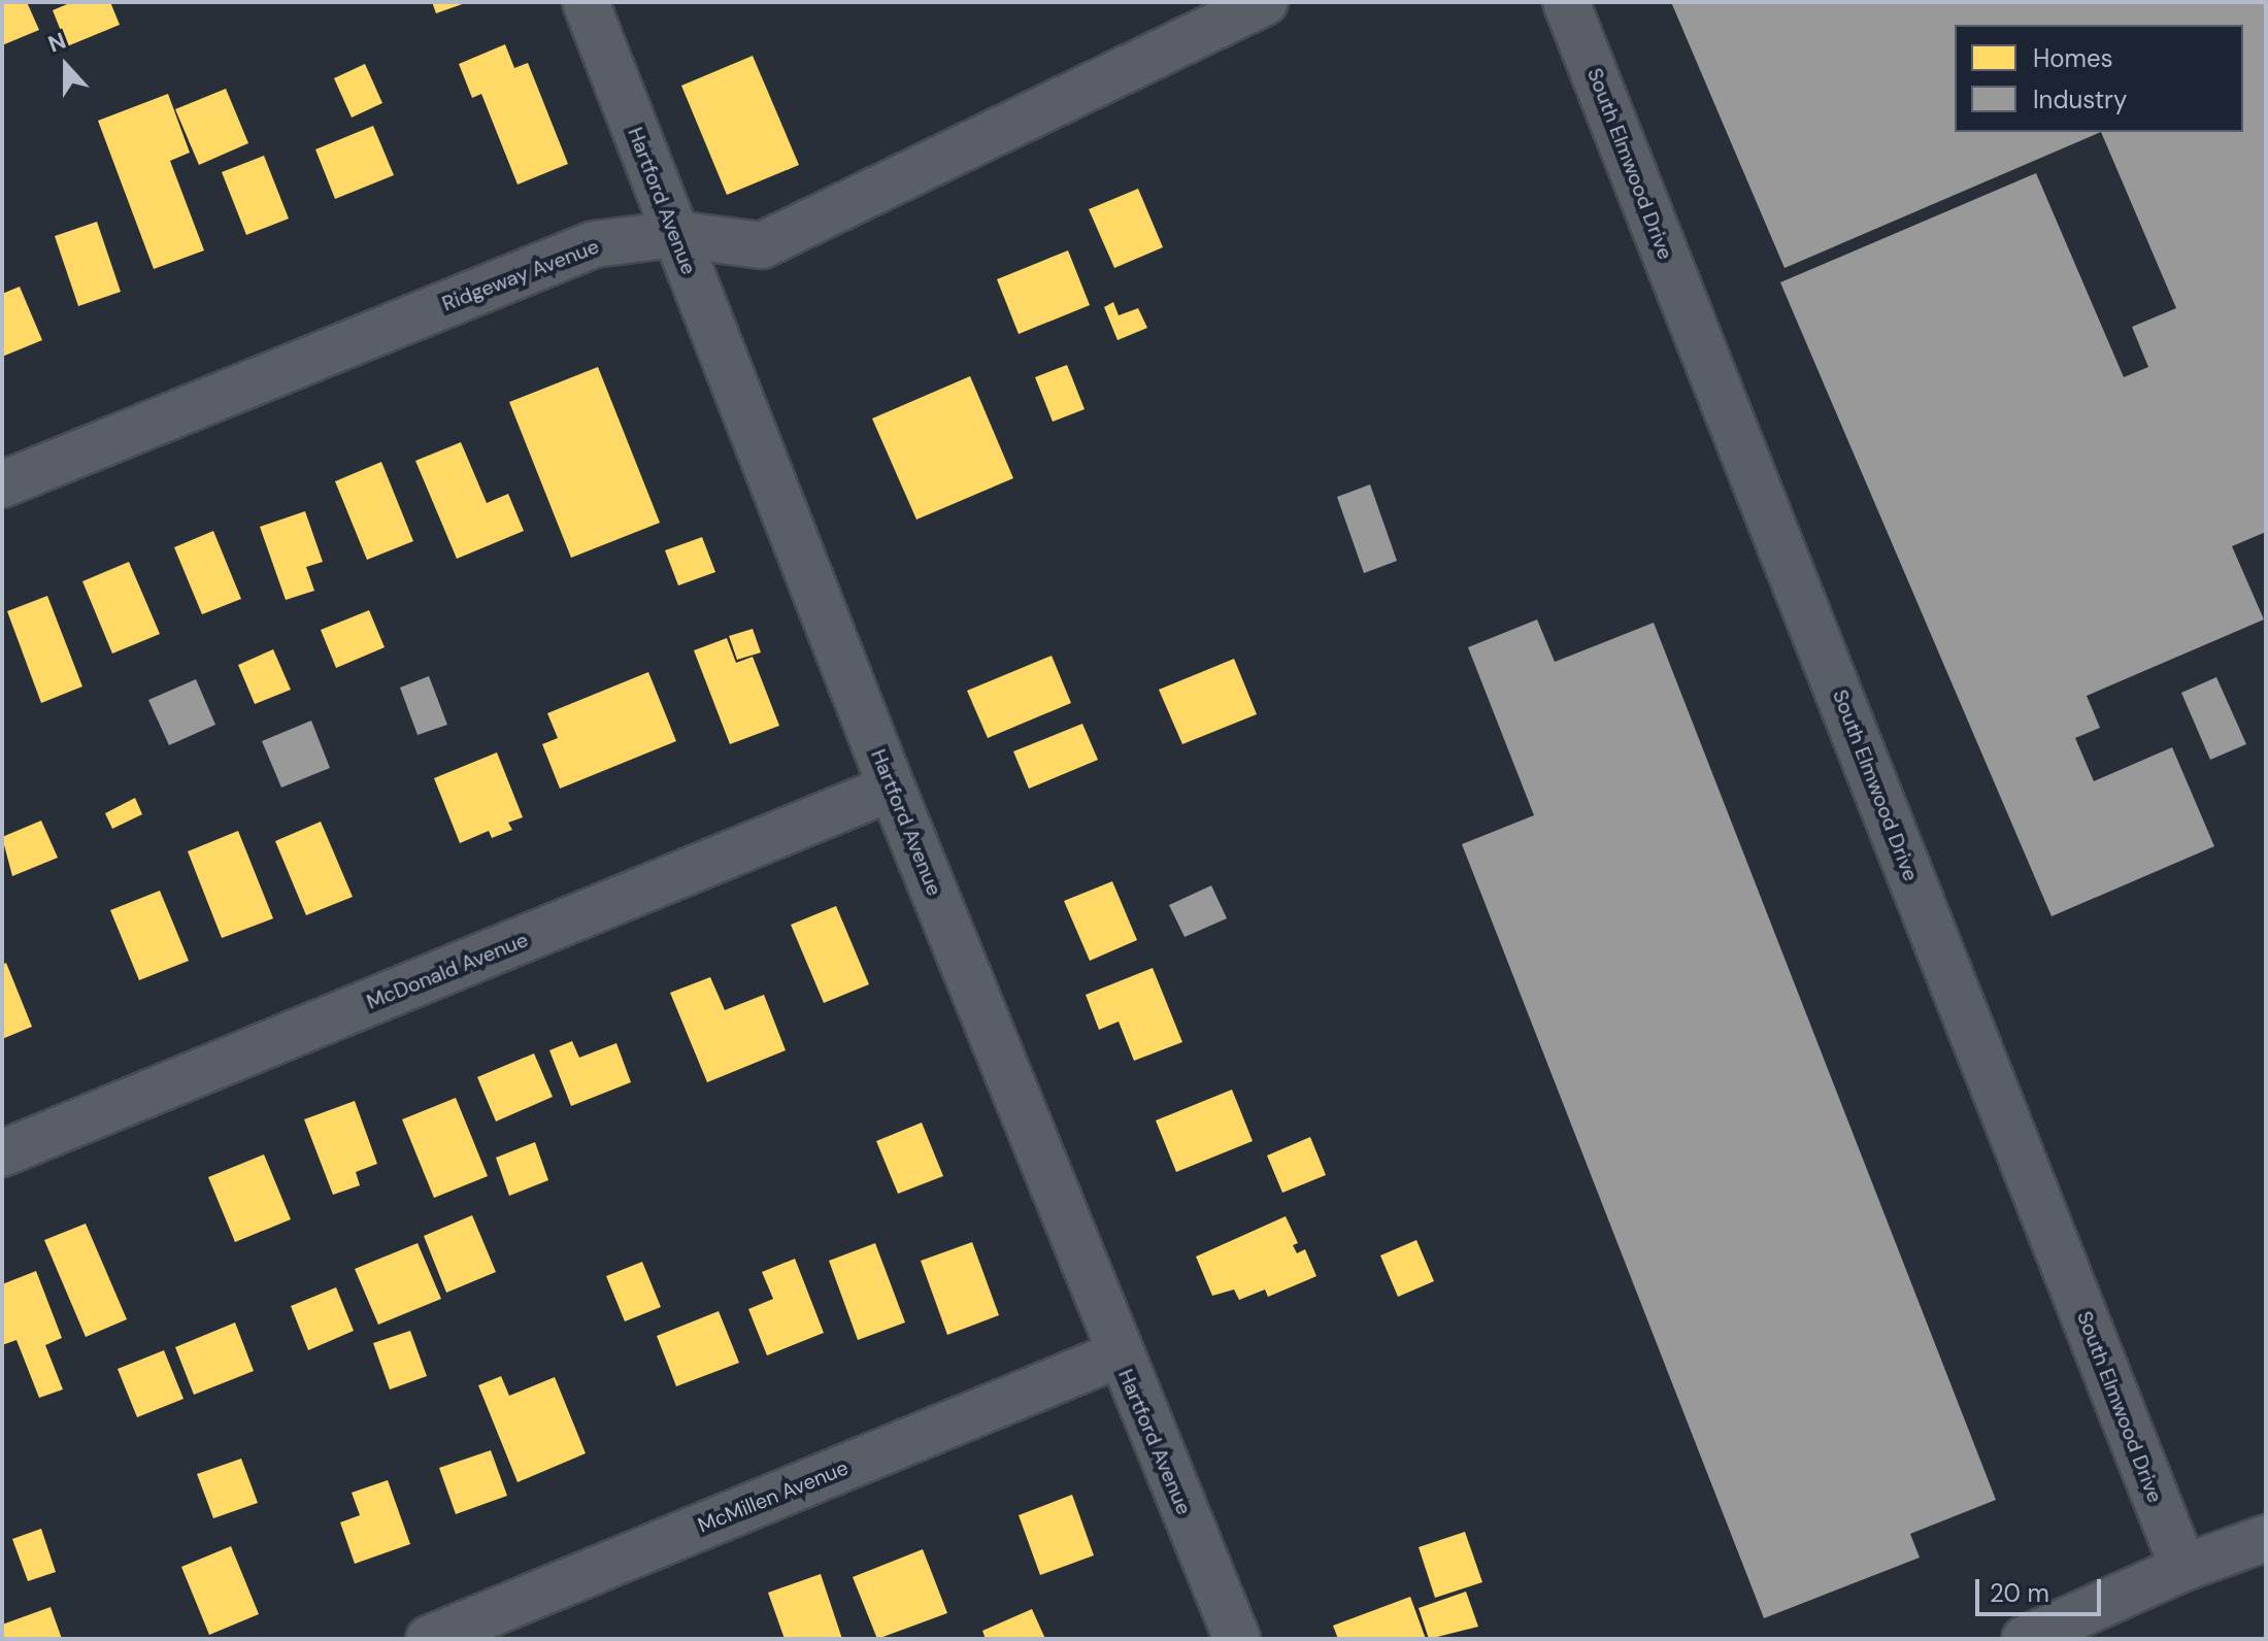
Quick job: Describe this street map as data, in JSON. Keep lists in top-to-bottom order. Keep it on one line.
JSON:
{"streets":{"street":["South Elmwood Drive","Hartford Avenue","Ridgeway Avenue","McDonald Avenue","McMillen Avenue"]},"crossings":[["Hartford Avenue","Ridgeway Avenue"],["Hartford Avenue","McDonald Avenue"],["Hartford Avenue","McMillen Avenue"]],"legend":["Homes","Industry"],"scale_bar":"20 m","north":"top"}
